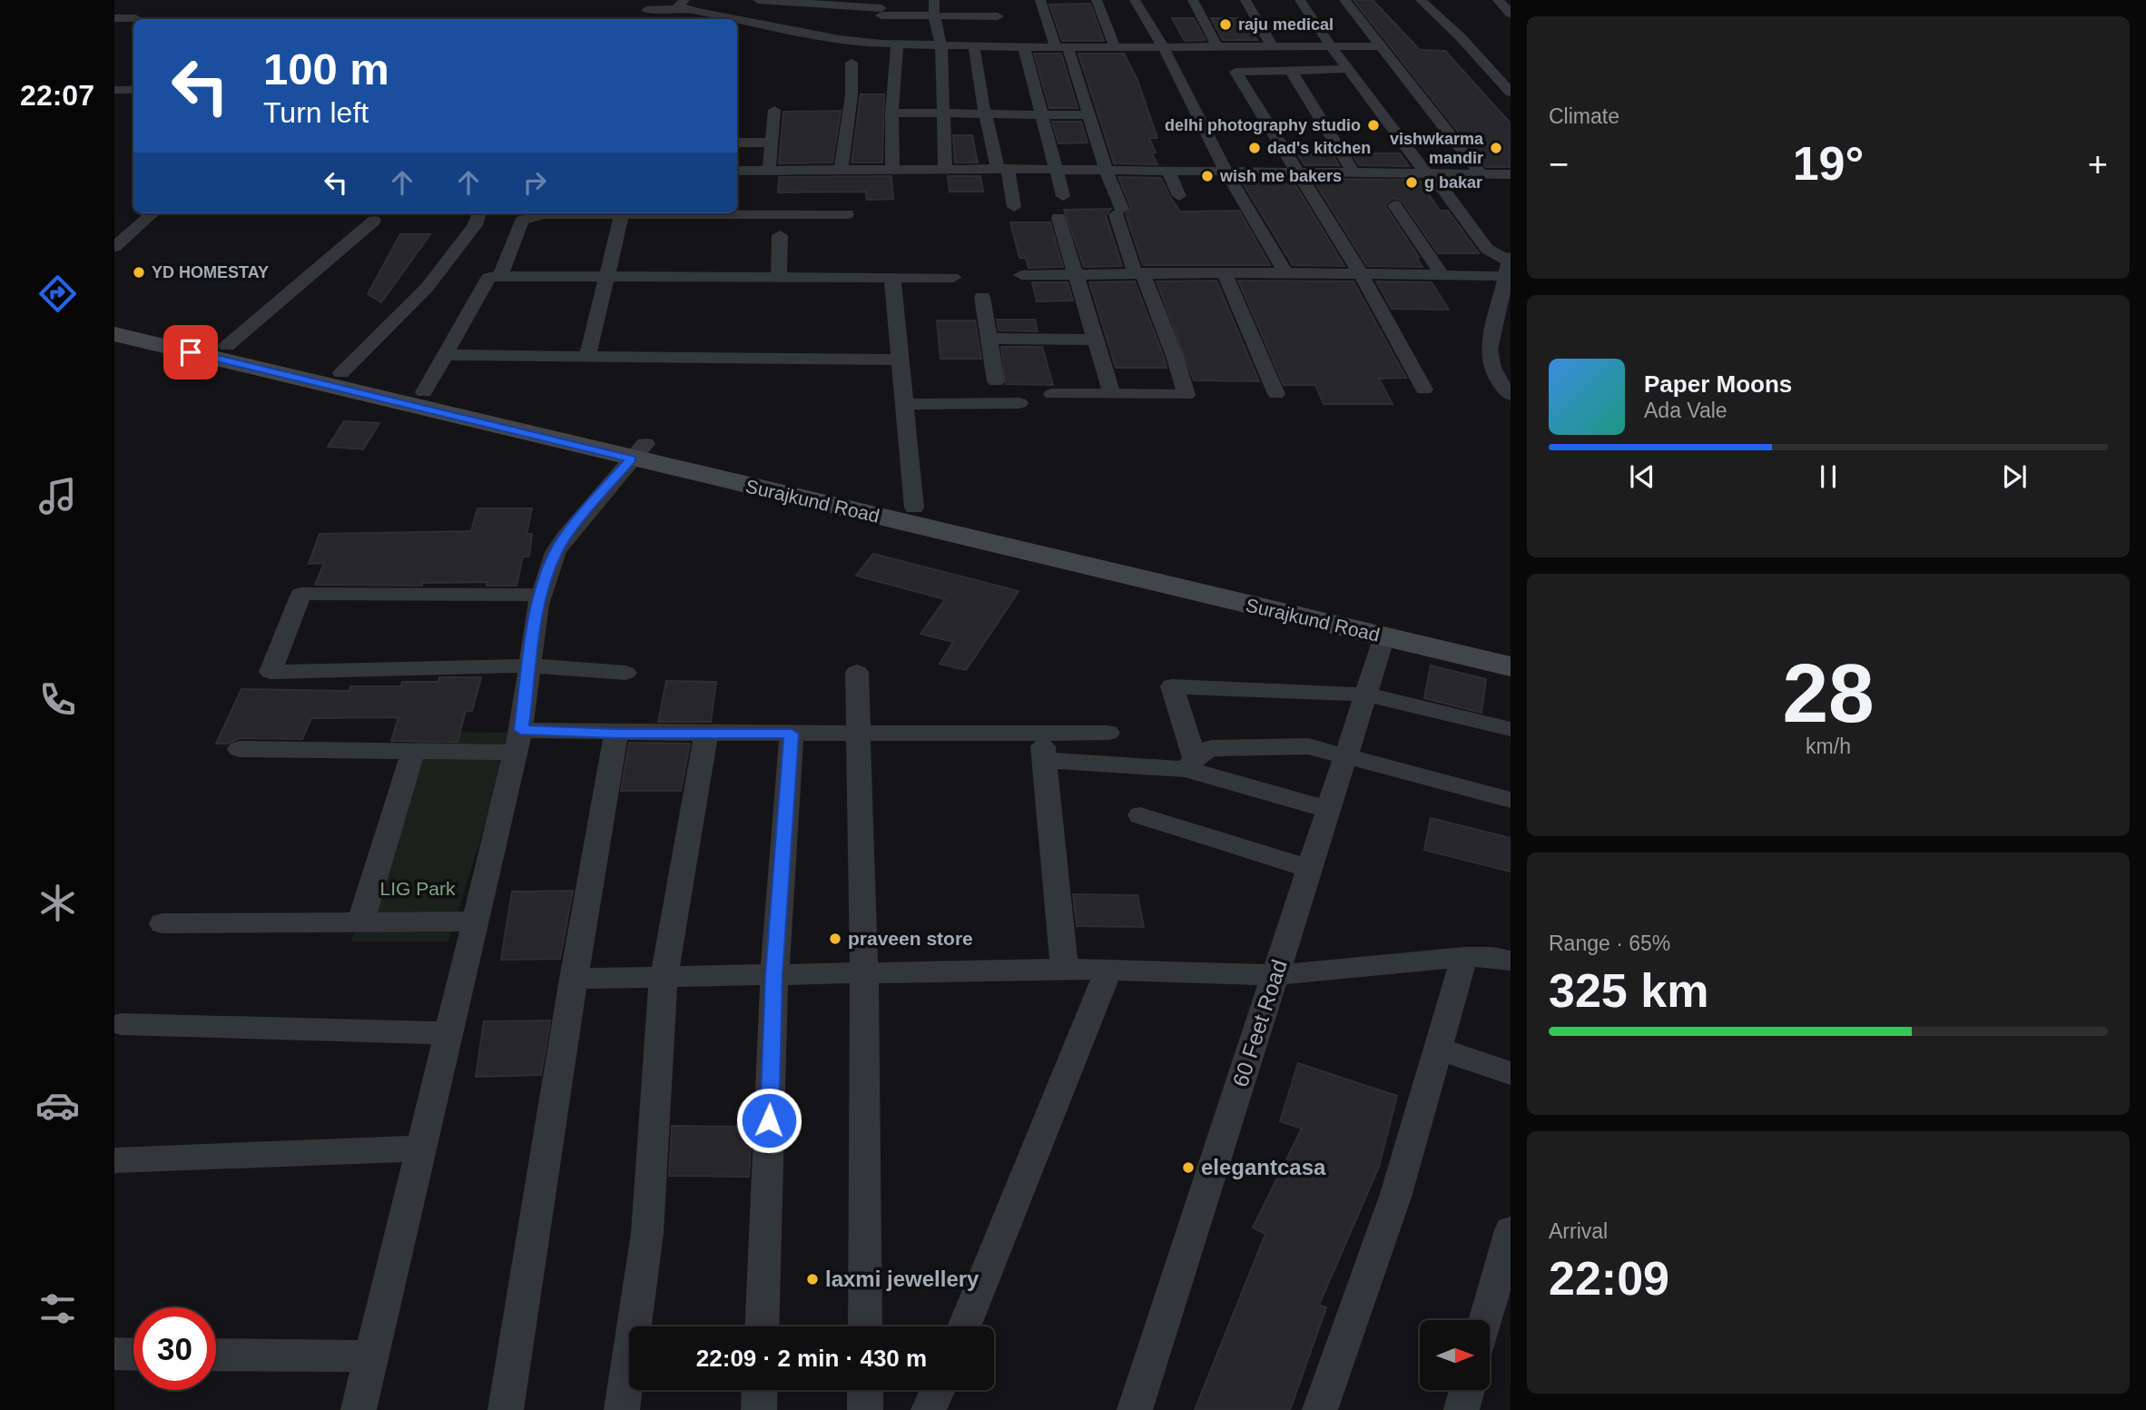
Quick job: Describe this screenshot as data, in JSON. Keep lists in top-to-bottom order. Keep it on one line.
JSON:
{"streets":{"main road":["Surajkund Road"],"street":["60 Feet Road"]},"crossings":[["Surajkund Road","60 Feet Road"]],"parks":["LIG Park"],"places":["raju medical","delhi photography studio","dad's kitchen","vishwkarma mandir","wish me bakers","g bakar","YD HOMESTAY","praveen store","elegantcasa","laxmi jewellery"],"north":"right","page":{"tabs":"22:07","tile":["Climate",["28","km/h"],["Range · 65%","325 km"],["Arrival","22:09"]],"turn":["100 m","Turn left"],"heat":["−","19°","+"],"song":["Paper Moons","Ada Vale"],"limit":"30","trip":"22:09 · 2 min · 430 m"}}
